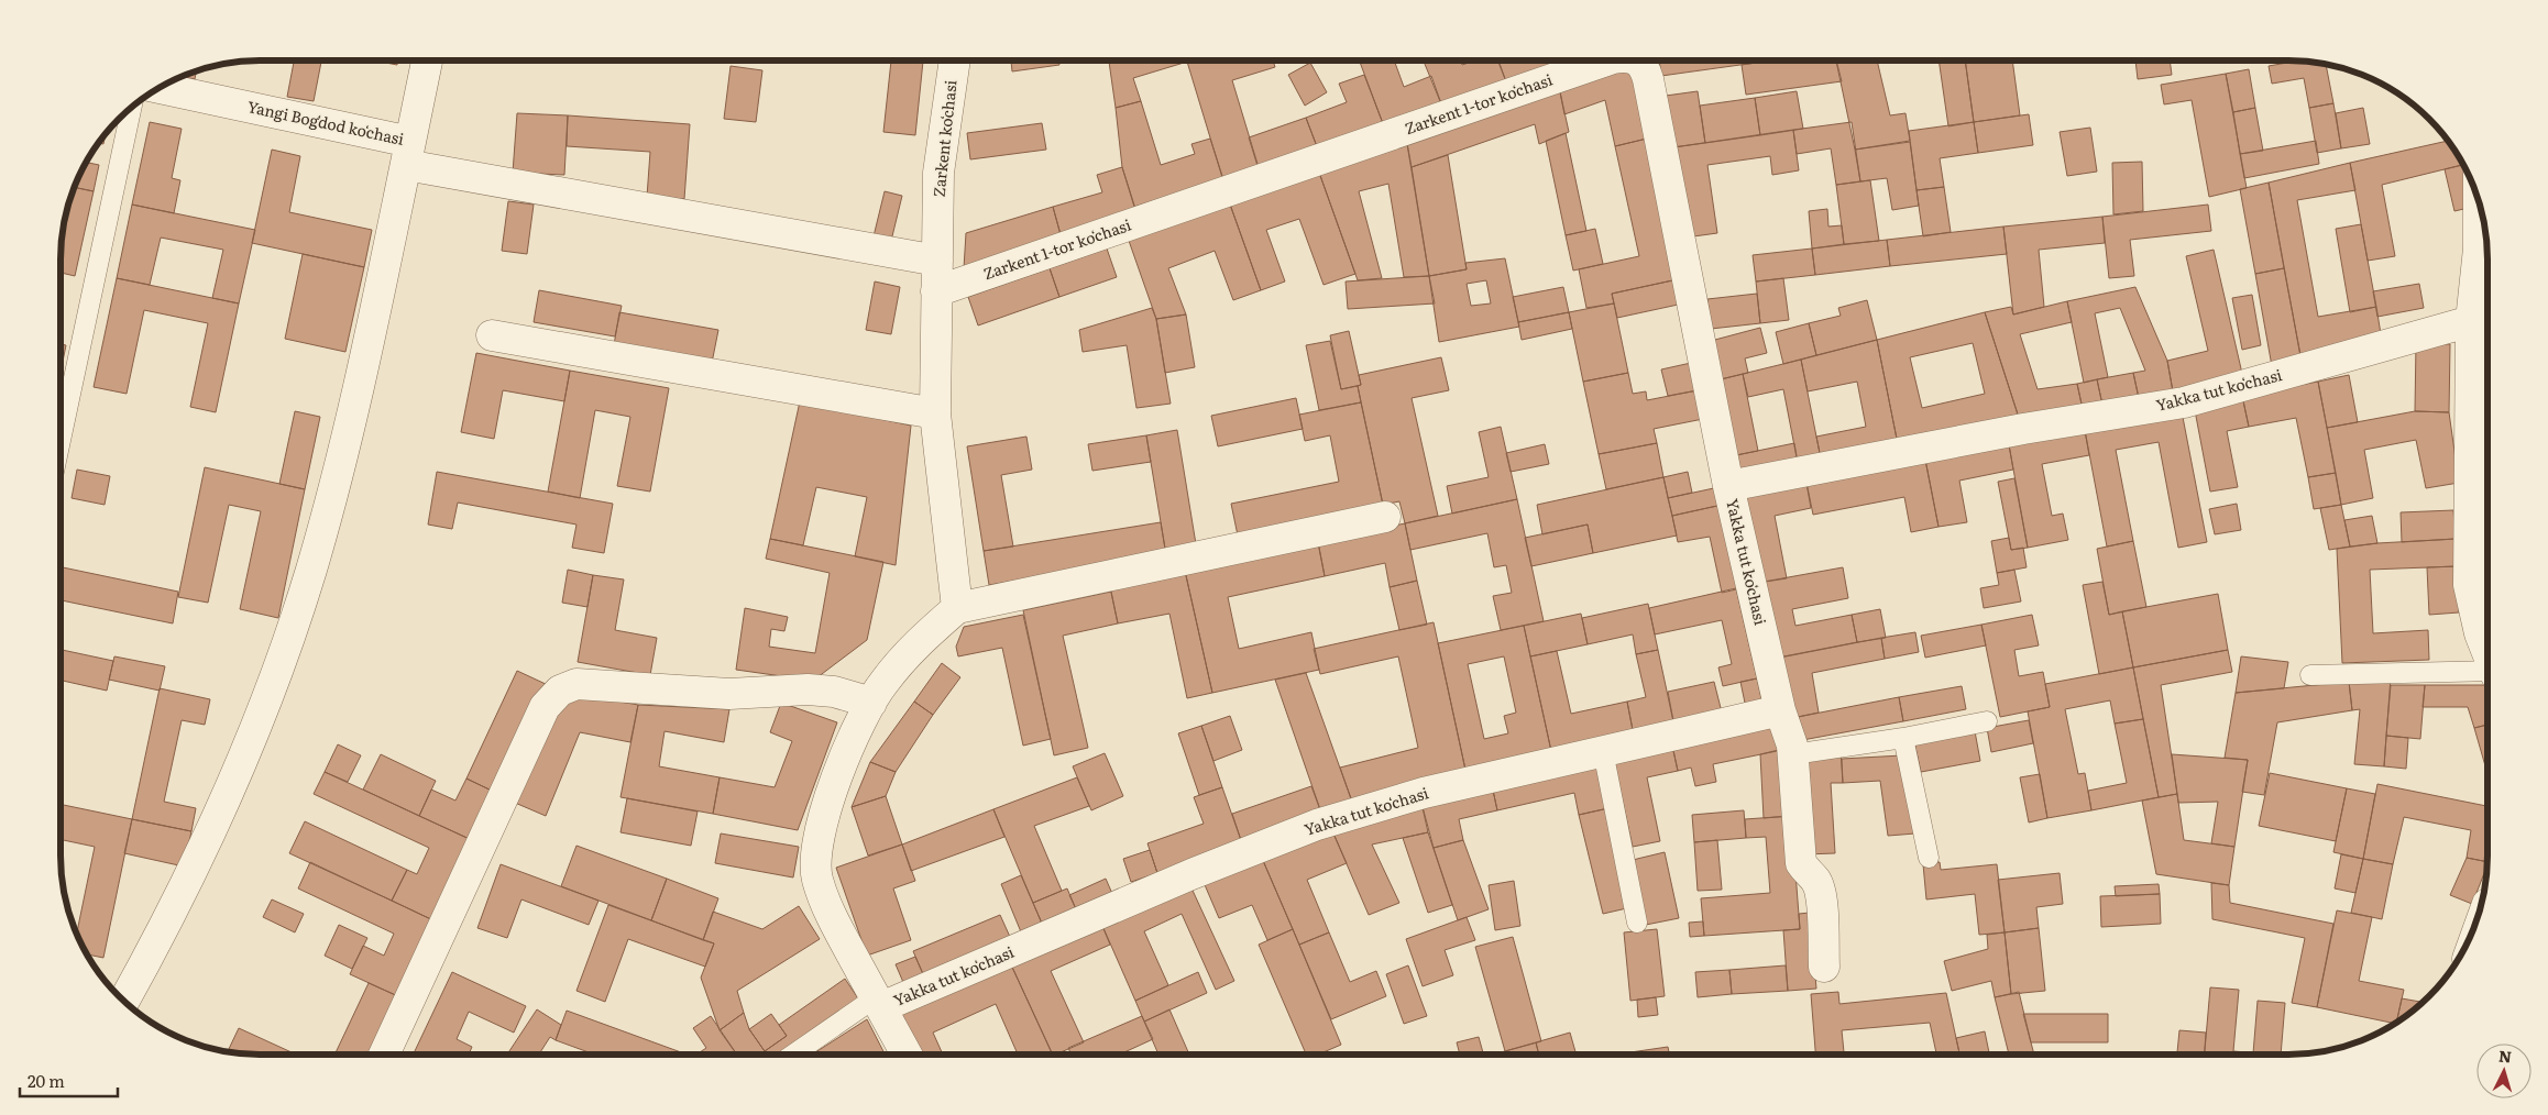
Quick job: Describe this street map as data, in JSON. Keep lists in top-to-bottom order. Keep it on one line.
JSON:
{"streets":{"street":["Zarkent 1-tor koʻchasi","Yangi Bogʻdod koʻchasi","Zarkent koʻchasi","Yakka tut koʻchasi"]},"crossings":[["Zarkent 1-tor koʻchasi","Zarkent koʻchasi"],["Zarkent 1-tor koʻchasi","Yakka tut koʻchasi"]],"scale_bar":"20 m","north":"top"}
